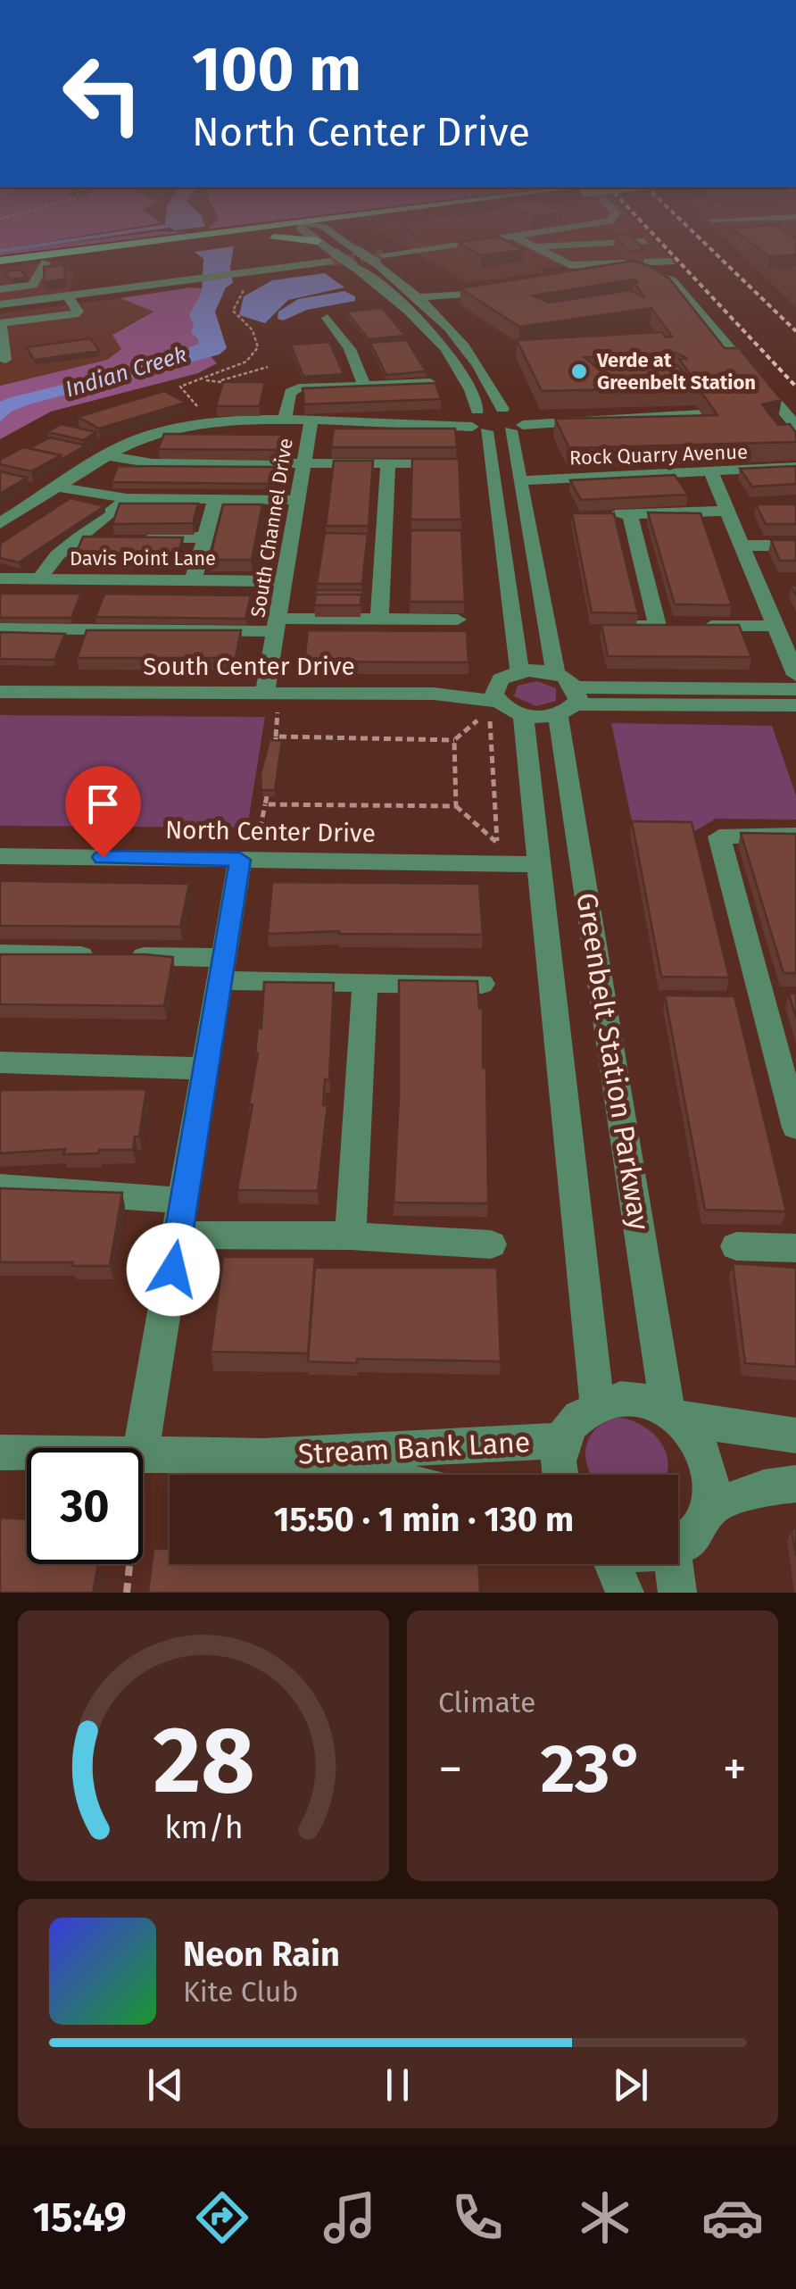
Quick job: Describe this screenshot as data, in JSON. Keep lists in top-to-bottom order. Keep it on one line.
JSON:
{"streets":{"street":["Rock Quarry Avenue","South Channel Drive","Davis Point Lane","South Center Drive","North Center Drive","Greenbelt Station Parkway","Stream Bank Lane"]},"crossings":[["South Channel Drive","Davis Point Lane"],["South Channel Drive","South Center Drive"],["South Center Drive","Greenbelt Station Parkway"],["North Center Drive","Greenbelt Station Parkway"]],"water":["Indian Creek"],"places":["Verde at Greenbelt Station"],"page":{"turn":["100 m","North Center Drive"],"limit":"30","trip":"15:50 · 1 min · 130 m","tile":"Climate","heat":["−","23°","+"],"song":["Neon Rain","Kite Club"],"tabs":"15:49","gauge":["28","km/h"]}}
